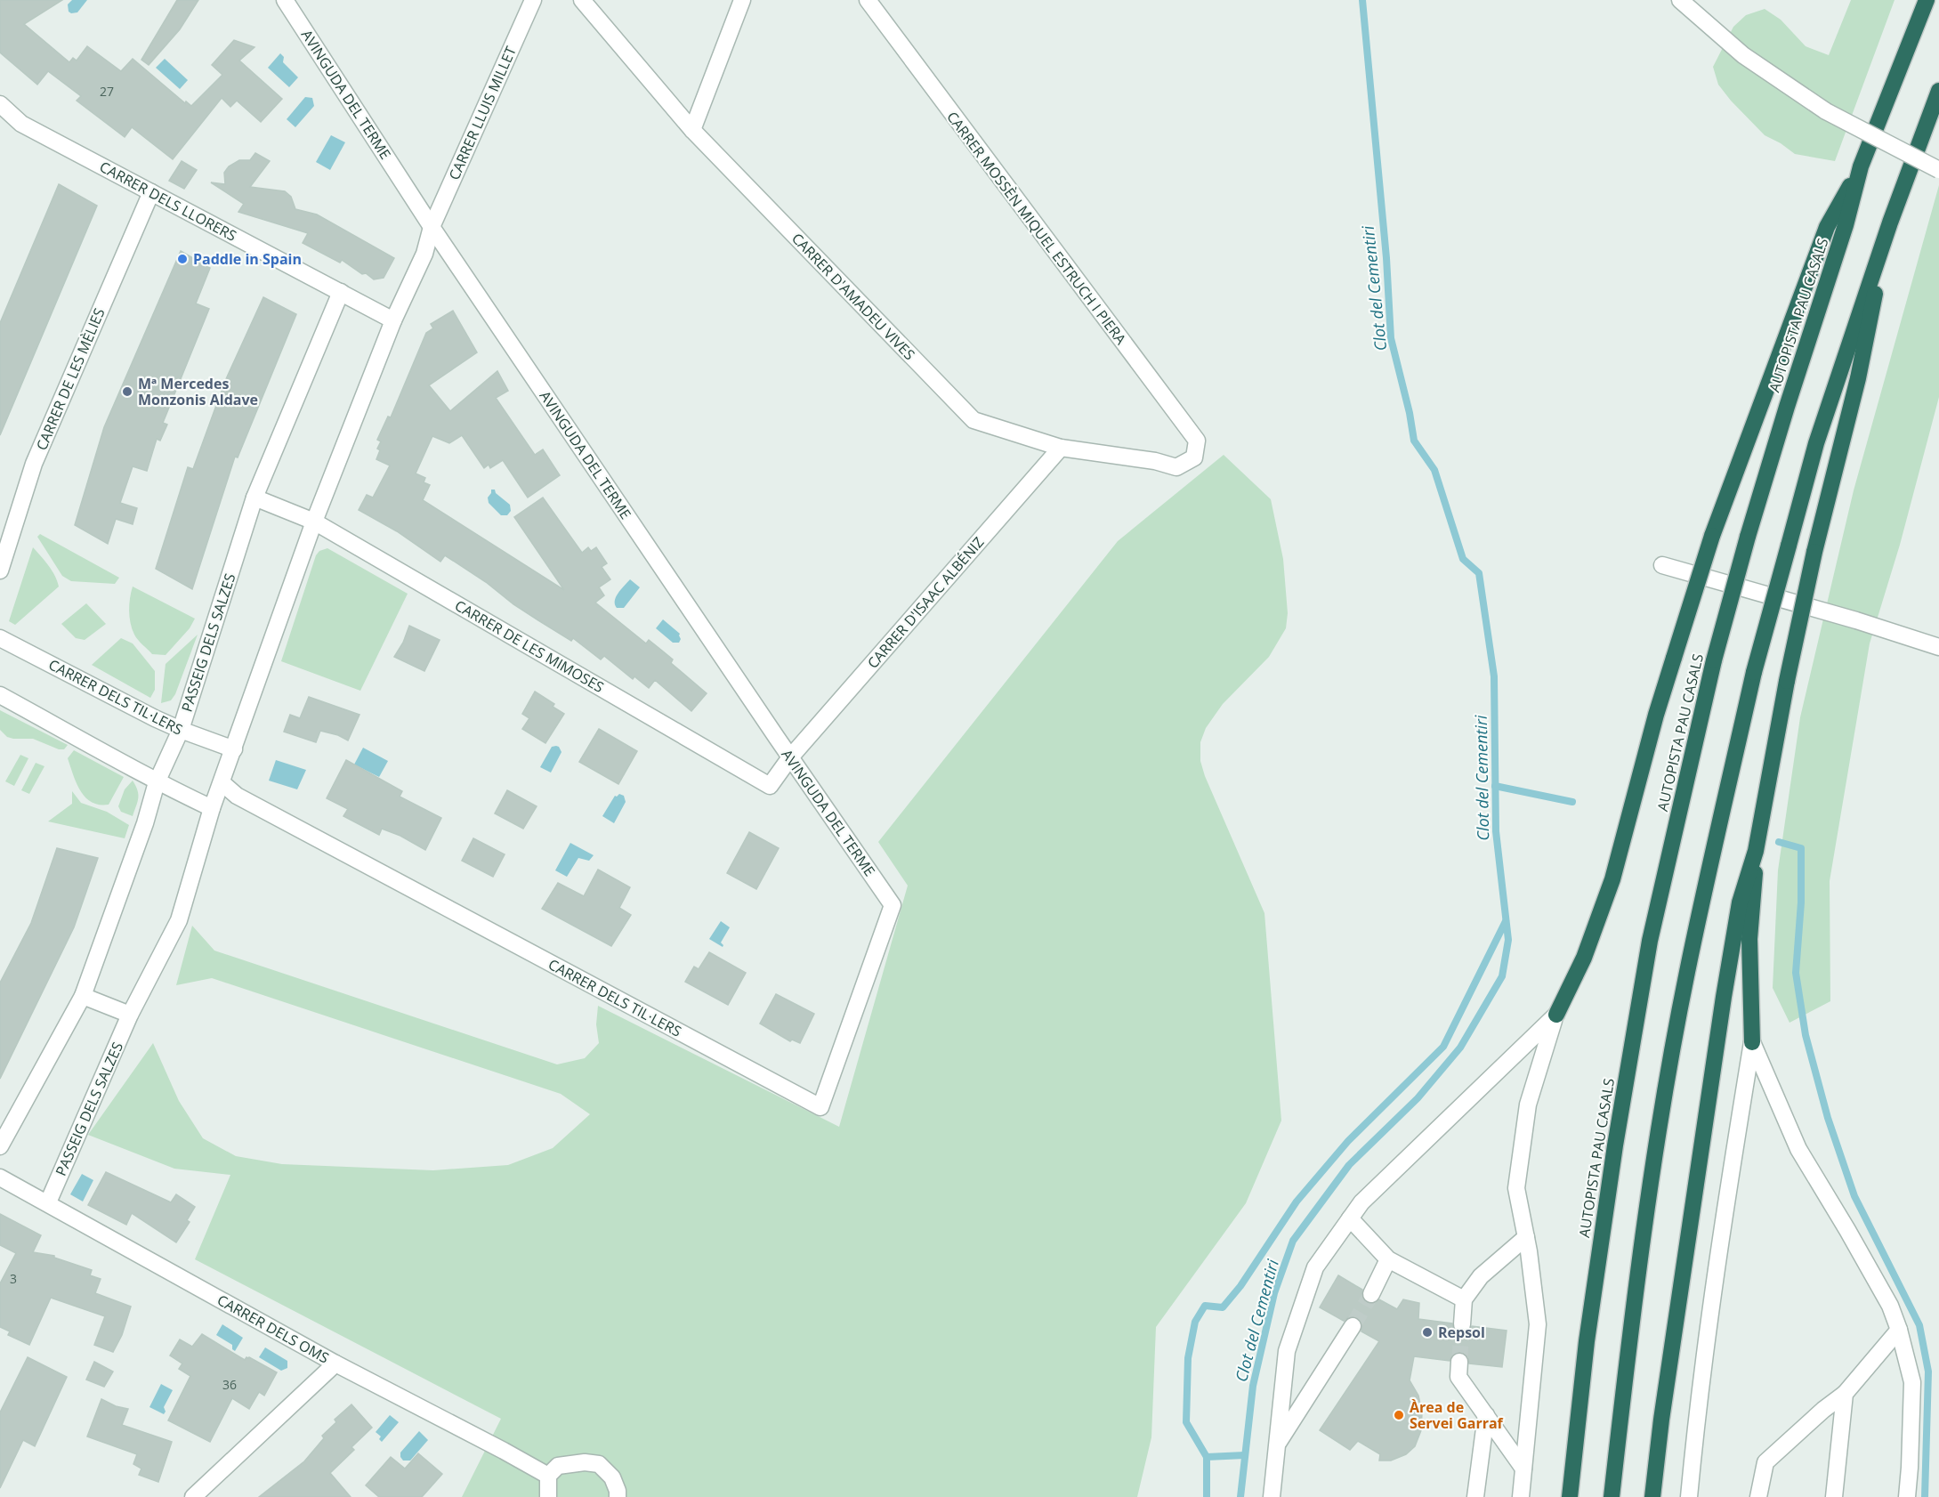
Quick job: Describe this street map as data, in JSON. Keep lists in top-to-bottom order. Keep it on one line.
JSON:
{"streets":{"highway":["AUTOPISTA PAU CASALS"],"street":["AVINGUDA DEL TERME","CARRER LLUIS MILLET","CARRER DELS LLORERS","CARRER MOSSÈN MIQUEL ESTRUCH I PIERA","CARRER D'AMADEU VIVES","CARRER DE LES MÈLIES","CARRER D'ISAAC ALBÉNIZ","PASSEIG DELS SALZES","CARRER DE LES MIMOSES","CARRER DELS TIL·LERS","CARRER DELS OMS"]},"crossings":[["AVINGUDA DEL TERME","CARRER LLUIS MILLET"],["AVINGUDA DEL TERME","CARRER D'ISAAC ALBÉNIZ"],["AVINGUDA DEL TERME","CARRER DE LES MIMOSES"],["AVINGUDA DEL TERME","CARRER DELS TIL·LERS"],["CARRER DELS LLORERS","CARRER DE LES MÈLIES"],["CARRER DELS LLORERS","PASSEIG DELS SALZES"],["CARRER MOSSÈN MIQUEL ESTRUCH I PIERA","CARRER D'AMADEU VIVES"],["CARRER D'AMADEU VIVES","CARRER D'ISAAC ALBÉNIZ"],["CARRER D'ISAAC ALBÉNIZ","CARRER DE LES MIMOSES"],["PASSEIG DELS SALZES","CARRER DE LES MIMOSES"],["PASSEIG DELS SALZES","CARRER DELS TIL·LERS"],["PASSEIG DELS SALZES","CARRER DELS OMS"]],"water":["Clot del Cementiri"],"places":["Paddle in Spain","Mª Mercedes Monzonis Aldave","Repsol","Àrea de Servei Garraf"],"house_numbers":["27","3","36"]}
